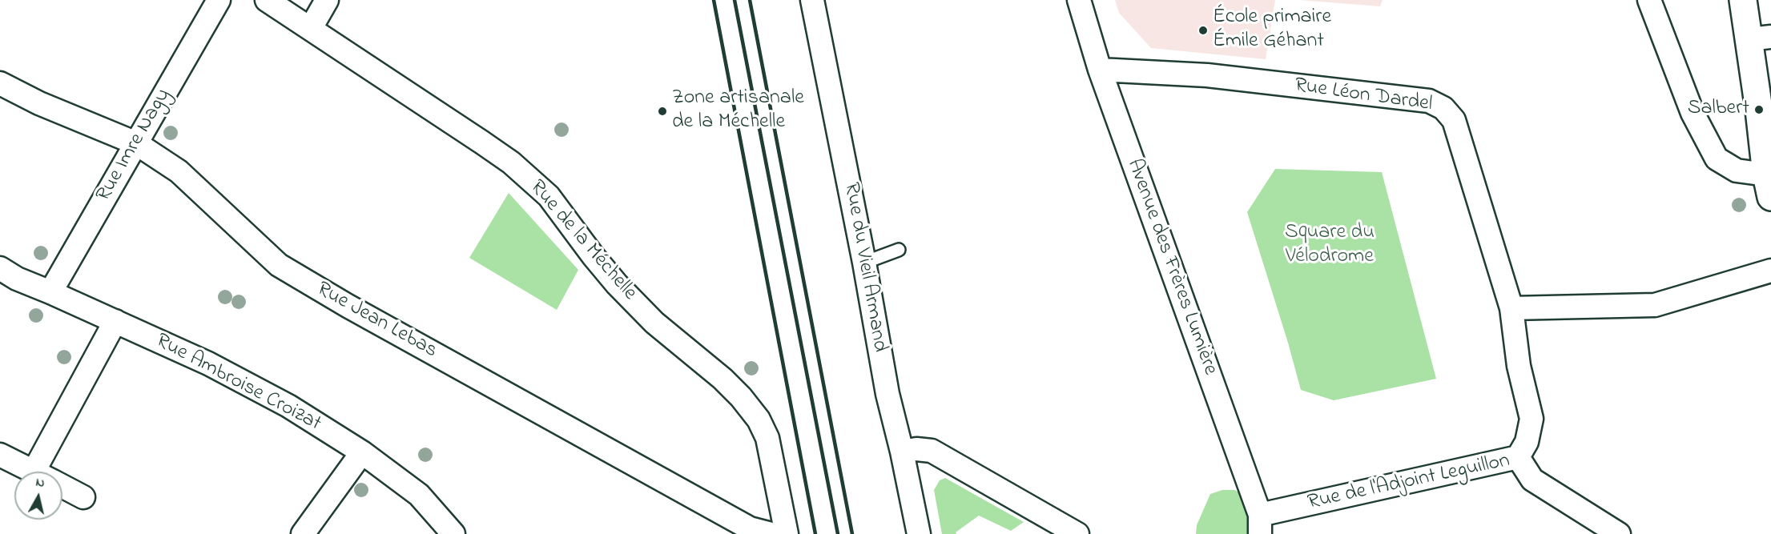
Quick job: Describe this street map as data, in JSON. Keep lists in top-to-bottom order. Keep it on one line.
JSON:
{"streets":{"street":["Rue Léon Dardel","Rue Imre Nagy","Rue de la Méchelle","Rue du Vieil Armand","Avenue des Frères Lumière","Rue Jean Lebas","Rue Ambroise Croizat","Rue de l'Adjoint Leguillon"]},"crossings":[["Rue Léon Dardel","Avenue des Frères Lumière"],["Rue Léon Dardel","Rue de l'Adjoint Leguillon"],["Rue Imre Nagy","Rue Jean Lebas"],["Rue Imre Nagy","Rue Ambroise Croizat"],["Avenue des Frères Lumière","Rue de l'Adjoint Leguillon"]],"parks":["Square du Vélodrome"],"places":["École primaire Émile Géhant","Salbert","Zone artisanale de la Méchelle"],"north":"top"}
